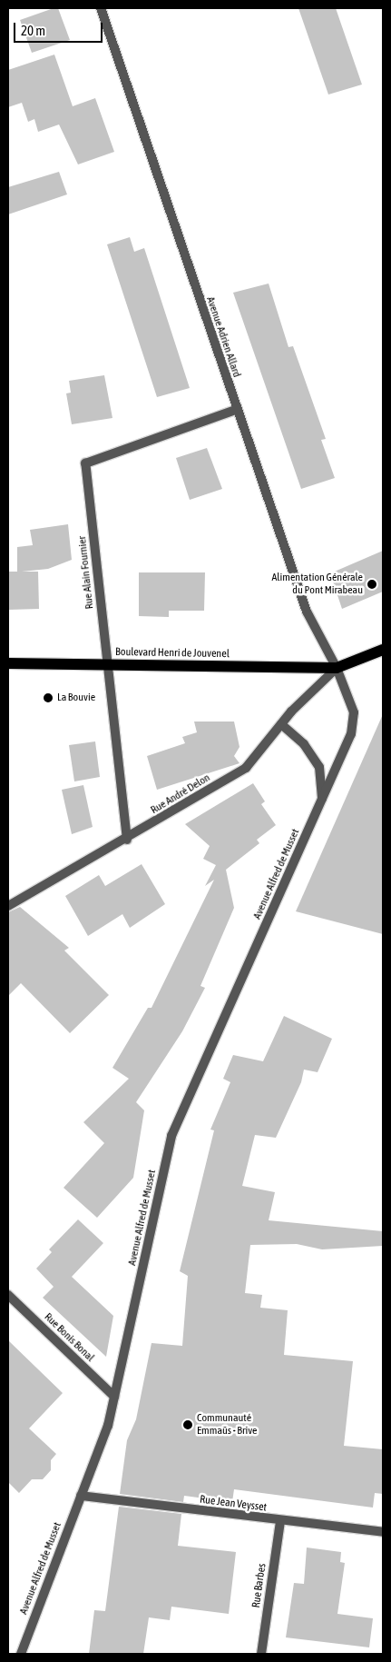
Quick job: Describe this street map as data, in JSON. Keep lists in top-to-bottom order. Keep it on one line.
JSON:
{"streets":{"main road":["Boulevard Henri de Jouvenel"],"street":["Avenue Adrien Allard","Rue Alain Fournier","Rue André Delon","Avenue Alfred de Musset","Rue Bonis Bonal","Rue Jean Veysset","Rue Barbes"]},"crossings":[["Avenue Adrien Allard","Rue Alain Fournier"],["Avenue Adrien Allard","Boulevard Henri de Jouvenel"],["Avenue Adrien Allard","Rue André Delon"],["Avenue Adrien Allard","Avenue Alfred de Musset"],["Rue Alain Fournier","Boulevard Henri de Jouvenel"],["Rue Alain Fournier","Rue André Delon"],["Boulevard Henri de Jouvenel","Rue André Delon"],["Boulevard Henri de Jouvenel","Avenue Alfred de Musset"],["Rue André Delon","Avenue Alfred de Musset"],["Avenue Alfred de Musset","Rue Bonis Bonal"],["Avenue Alfred de Musset","Rue Jean Veysset"],["Rue Jean Veysset","Rue Barbes"]],"places":["Alimentation Générale du Pont Mirabeau","La Bouvie","Communauté Emmaüs - Brive"],"scale_bar":"20 m"}
